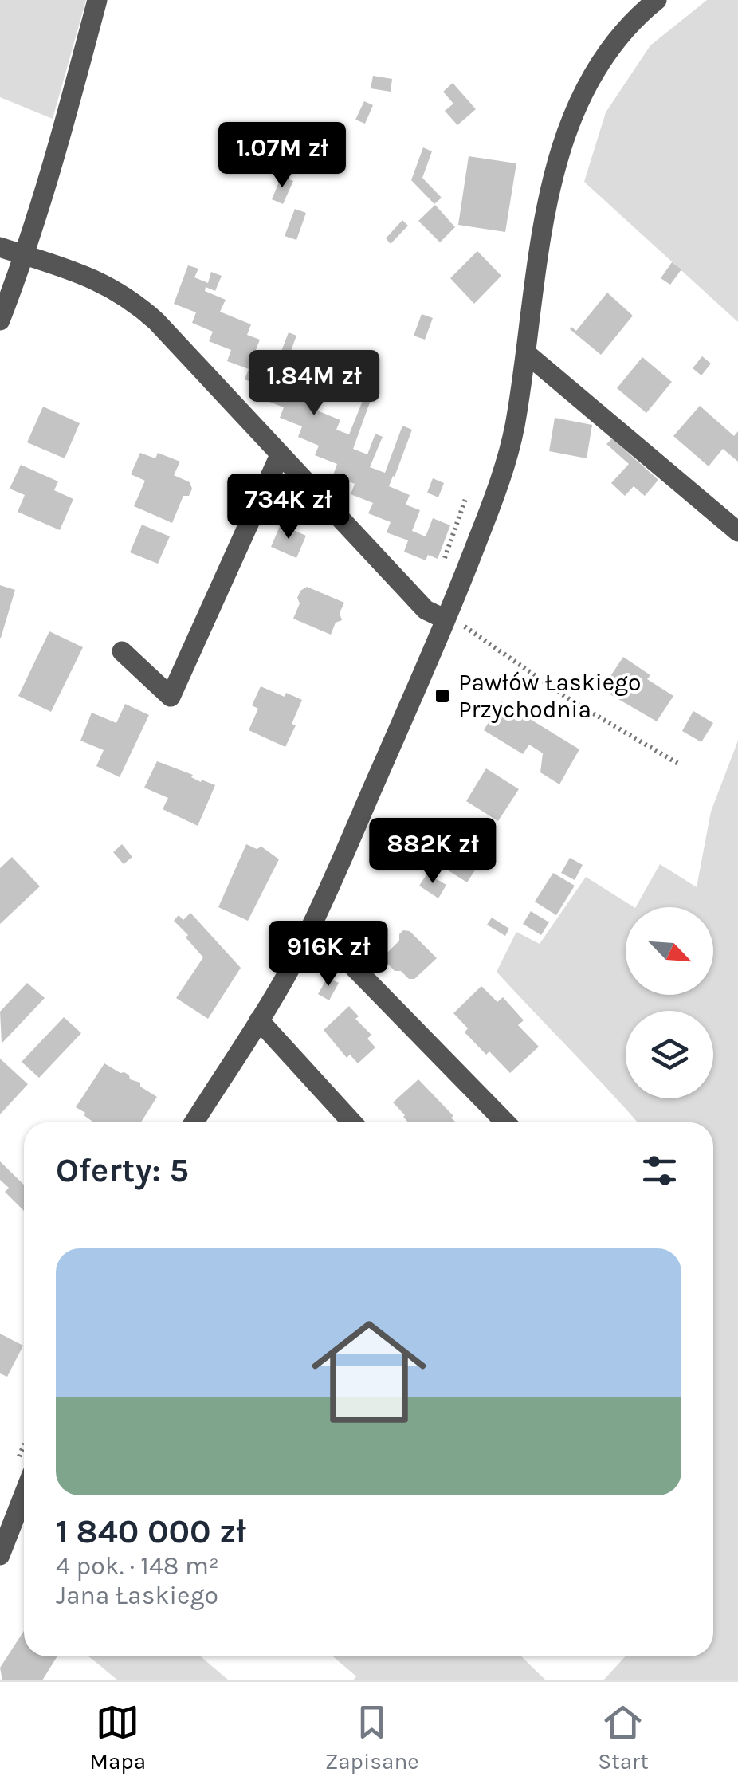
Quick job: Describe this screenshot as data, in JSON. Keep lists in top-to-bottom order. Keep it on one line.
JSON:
{"places":{"transit":["Pawłów Łaskiego Przychodnia"]},"north":"bottom right","page":{"price":["1.07M zł","1.84M zł","734K zł","882K zł","916K zł"],"heading":"Oferty: 5","list":[{"name":"1 840 000 zł","note":"4 pok. · 148 m² · Jana Łaskiego"}],"tabs":["Mapa","Zapisane","Start"]}}
